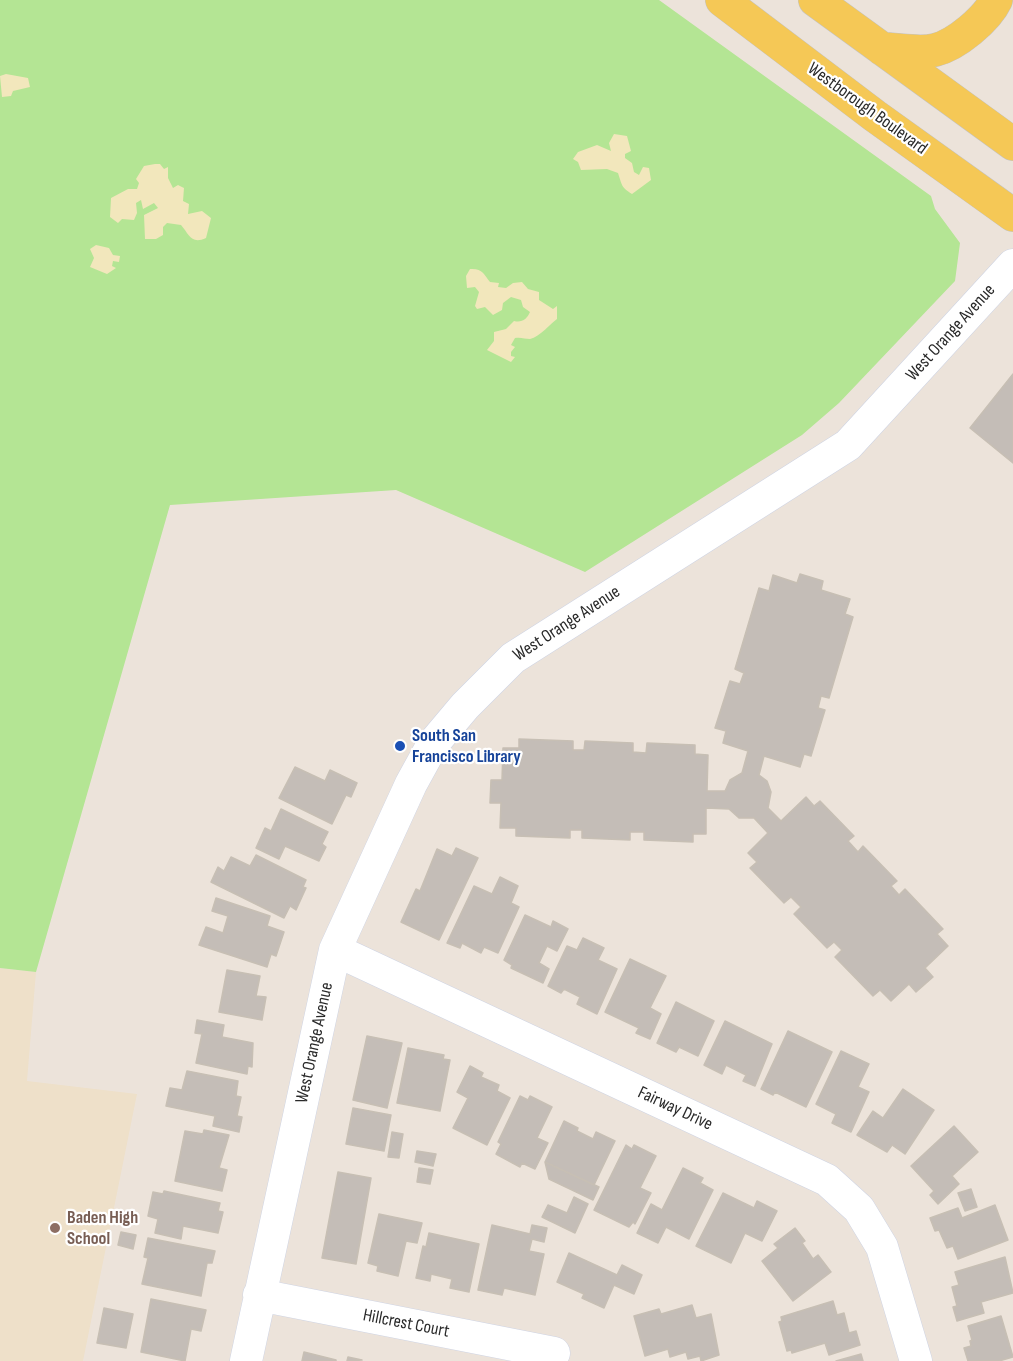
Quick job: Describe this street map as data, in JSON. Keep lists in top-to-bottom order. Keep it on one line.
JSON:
{"streets":{"main road":["Westborough Boulevard"],"street":["West Orange Avenue","Fairway Drive","Hillcrest Court"]},"crossings":[["West Orange Avenue","Fairway Drive"],["West Orange Avenue","Hillcrest Court"]],"places":["South San Francisco Library","Baden High School"]}
